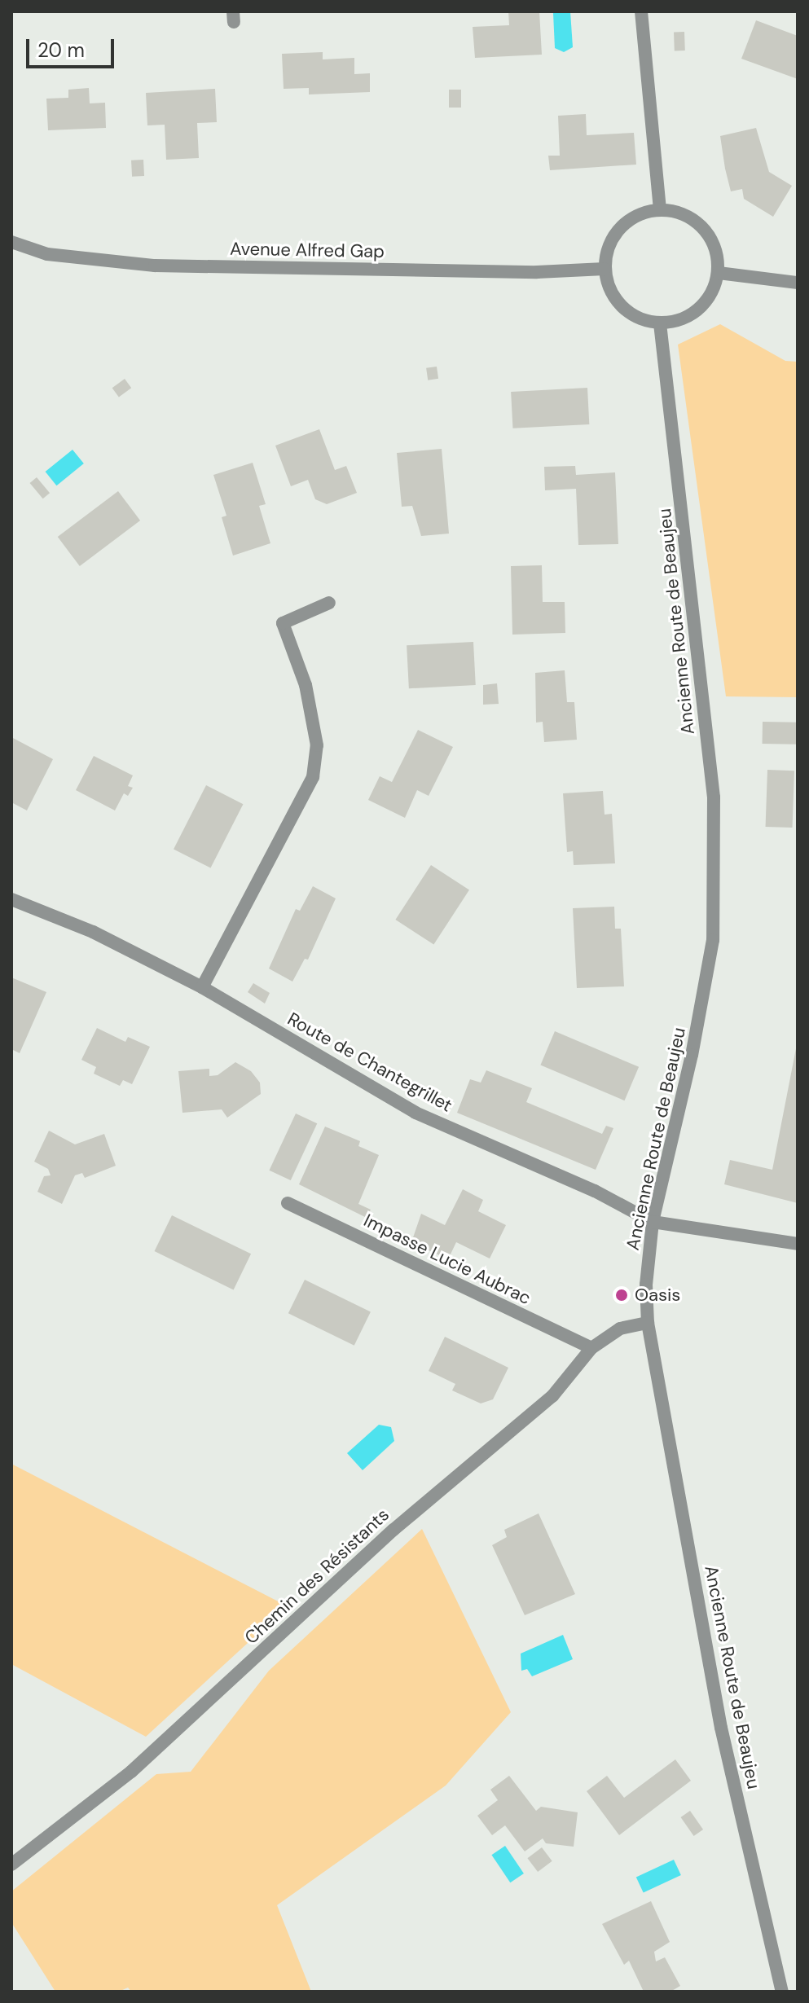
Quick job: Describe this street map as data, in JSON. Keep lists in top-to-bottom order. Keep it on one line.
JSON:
{"streets":{"street":["Avenue Alfred Gap","Ancienne Route de Beaujeu","Route de Chantegrillet","Impasse Lucie Aubrac","Chemin des Résistants"]},"crossings":[["Avenue Alfred Gap","Ancienne Route de Beaujeu"],["Ancienne Route de Beaujeu","Route de Chantegrillet"],["Ancienne Route de Beaujeu","Chemin des Résistants"],["Impasse Lucie Aubrac","Chemin des Résistants"]],"places":["Oasis"],"scale_bar":"20 m"}
